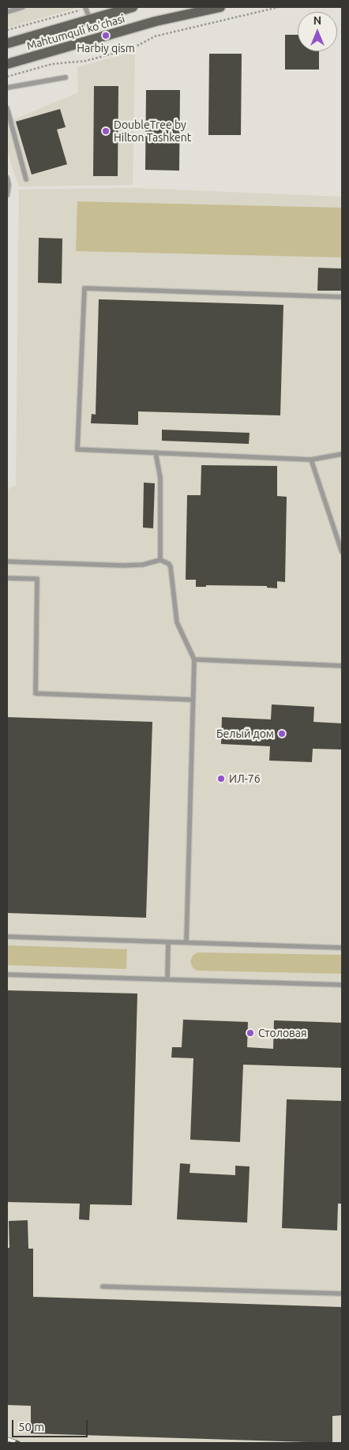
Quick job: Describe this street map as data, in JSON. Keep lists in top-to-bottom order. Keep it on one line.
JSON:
{"streets":{"main road":["Mahtumquli ko'chasi"]},"places":["Harbiy qism","DoubleTree by Hilton Tashkent","Белый дом","ИЛ-76","Столовая"],"scale_bar":"50 m","north":"top"}
